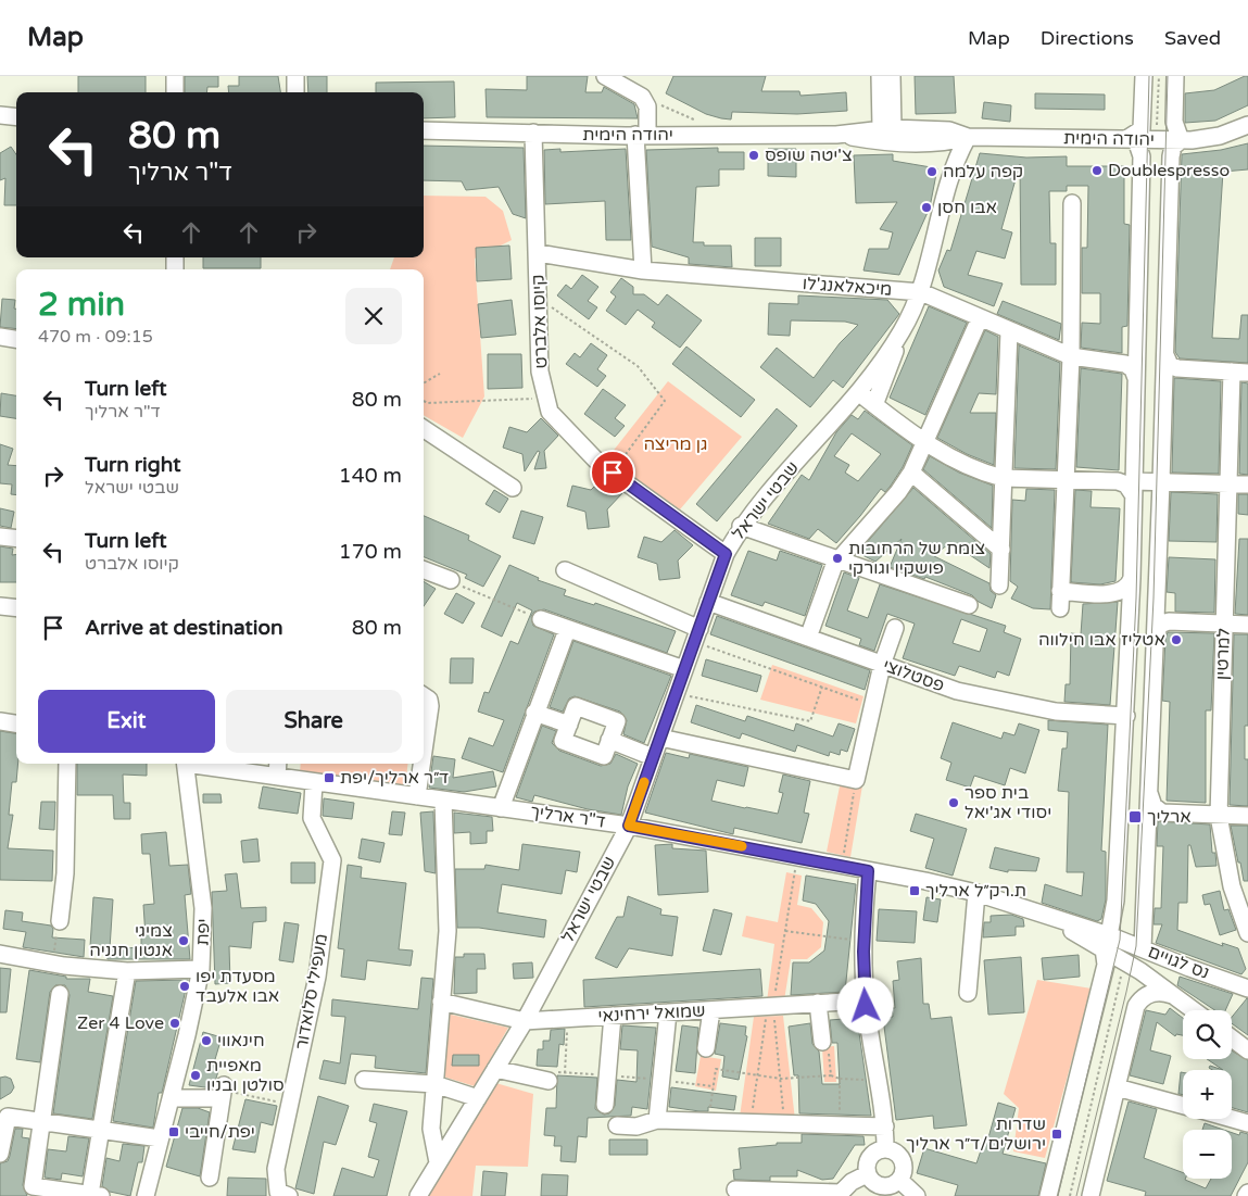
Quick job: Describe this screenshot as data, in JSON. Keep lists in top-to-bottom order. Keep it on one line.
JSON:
{"streets":{"street":["יהודה הימית","מיכאלאנג'לו","קיוסו אלברט","שבטי ישראל","למרטין","פסטלוצי","ד\"ר ארליך","יפת","נס לגויים","מעפילי סלואדור","שמואל ירחינאי"]},"crossings":[["יהודה הימית","קיוסו אלברט"],["יהודה הימית","שבטי ישראל"],["מיכאלאנג'לו","קיוסו אלברט"],["מיכאלאנג'לו","שבטי ישראל"],["קיוסו אלברט","שבטי ישראל"],["שבטי ישראל","פסטלוצי"],["שבטי ישראל","ד\"ר ארליך"],["שבטי ישראל","שמואל ירחינאי"],["ד\"ר ארליך","נס לגויים"],["ד\"ר ארליך","מעפילי סלואדור"]],"parks":["גן מריצה"],"places":{"other":["צ'יטה שופס","Doublespresso","קפה עלמה","אבו חסן","צומת של הרחובות פושקין וגורקי","אטליז אבו חילווה","בית ספר יסודי אג'יאל","צמיגי אנטון חנניה","מסעדת יפו אבו אלעבד","Zer 4 Love","חינאווי","מאפיית סולטן ובניו"],"transit":["ד״ר ארליך/יפת","ארליך","ת.רק״ל ארליך","יפת/חייבי","שדרות ירושלים/ד״ר ארליך"]},"page":{"header":"Map","nav":["Map","Directions","Saved"],"turn":["80 m","ד\"ר ארליך"],"heading":["2 min","470 m · 09:15"],"list":[{"name":"Turn left","note":"ד\"ר ארליך","value":"80 m"},{"name":"Turn right","note":"שבטי ישראל","value":"140 m"},{"name":"Turn left","note":"קיוסו אלברט","value":"170 m"},{"name":"Arrive at destination","value":"80 m"}],"buttons":["Exit","Share"],"map_buttons":["+","−"]}}
